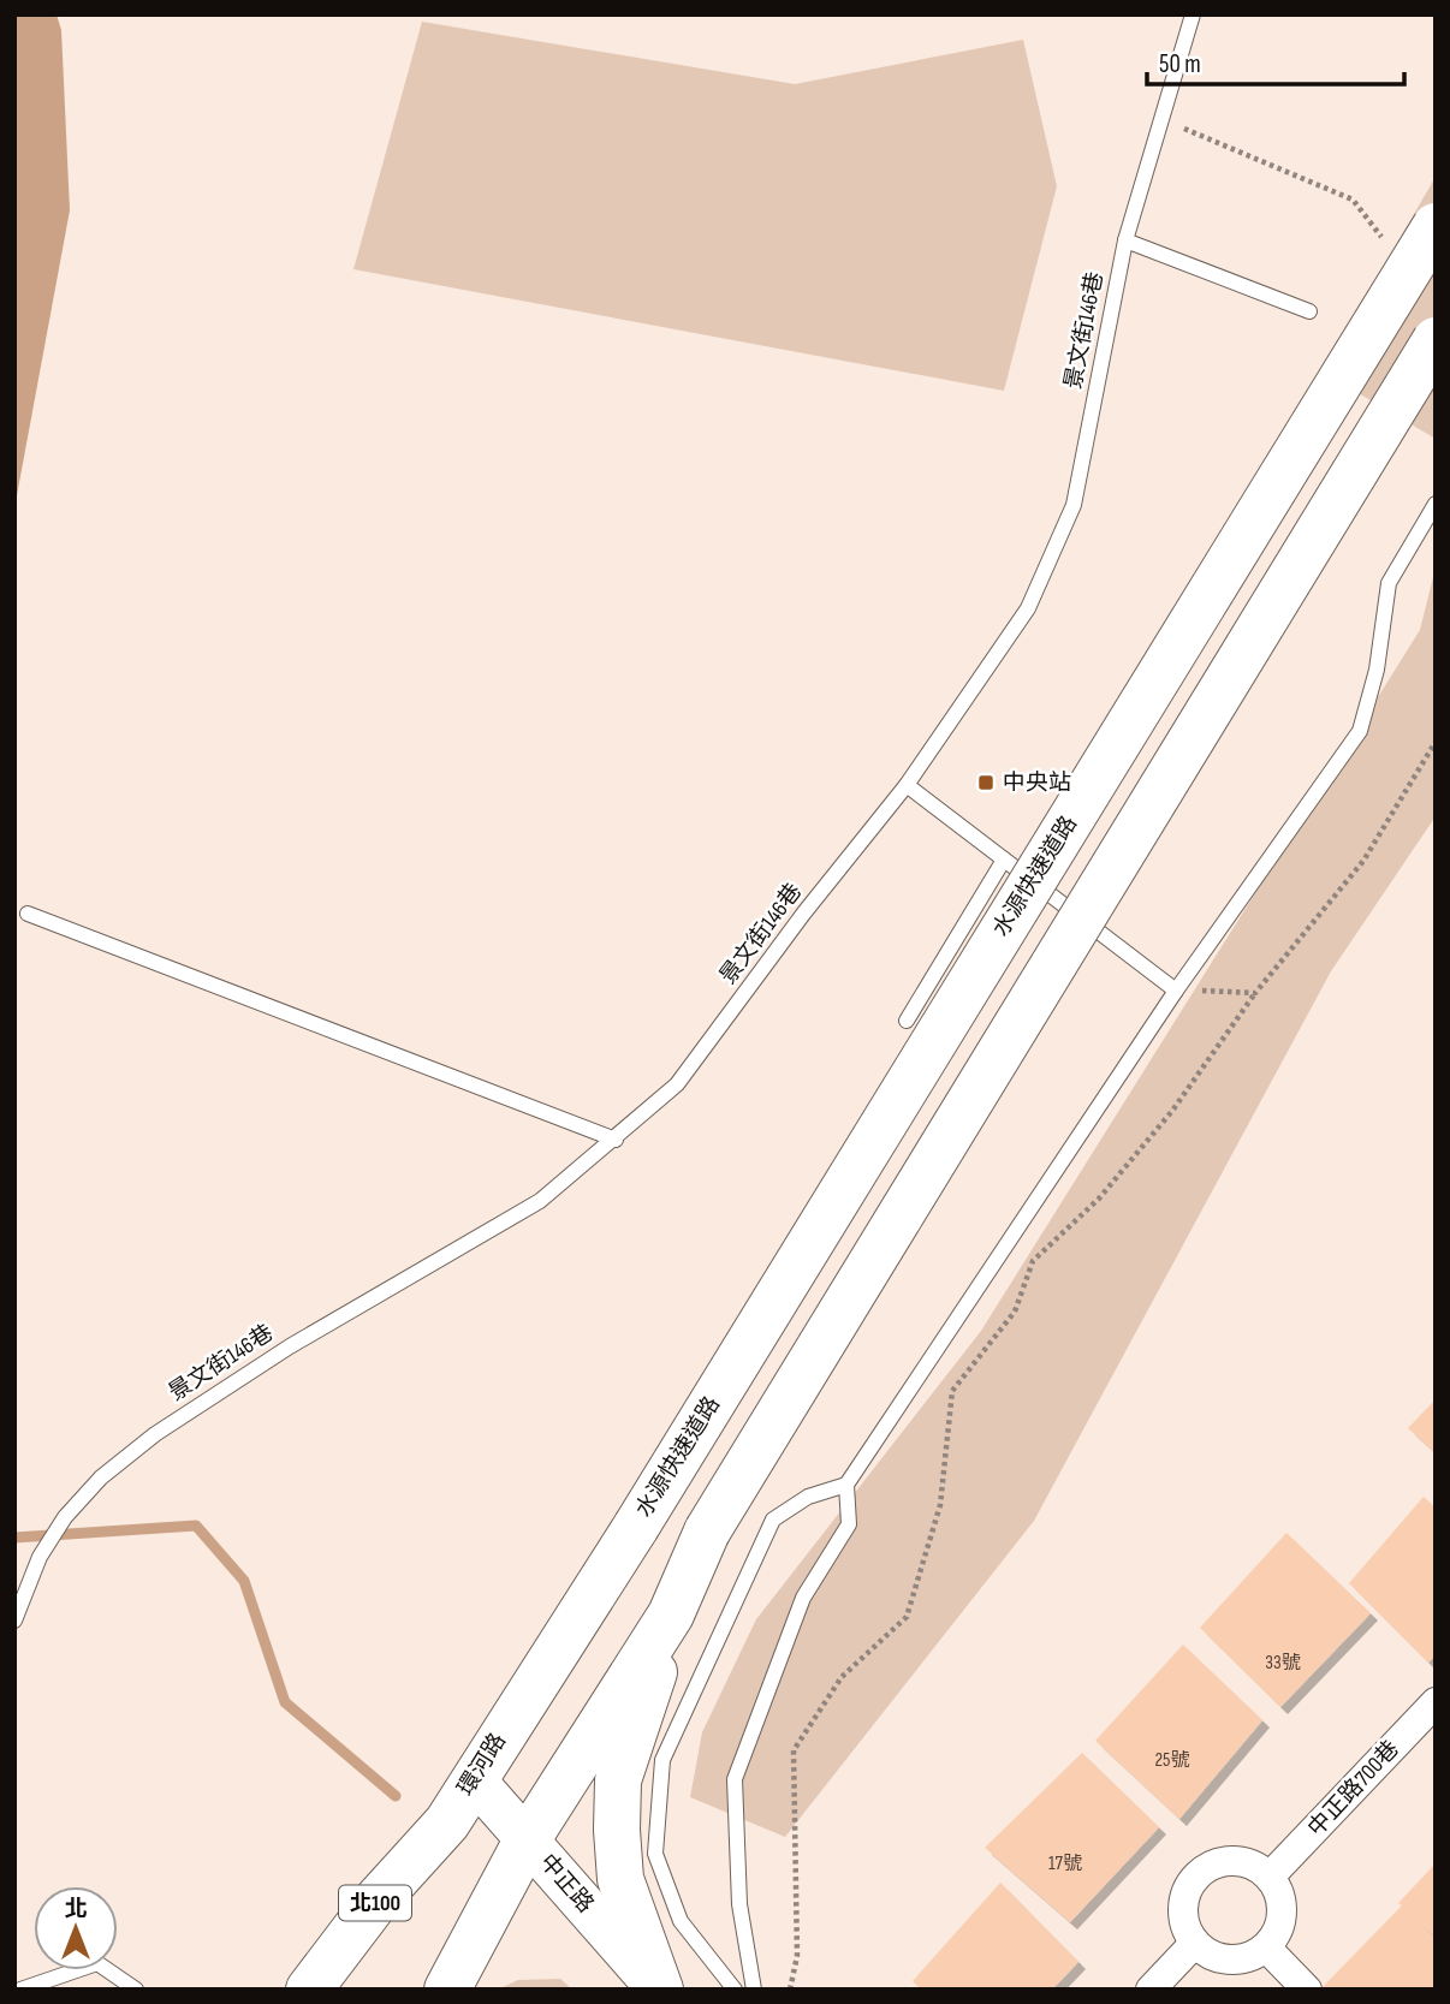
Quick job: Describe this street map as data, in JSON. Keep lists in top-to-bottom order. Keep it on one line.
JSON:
{"streets":{"highway":["水源快速道路","環河路","北100"],"street":["中正路700巷","中正路"],"lane":["景文街146巷"]},"crossings":[["水源快速道路","環河路"],["環河路","中正路"]],"places":{"transit":["中央站"]},"house_numbers":["33號","25號","17號"],"scale_bar":"50 m","north":"top"}
